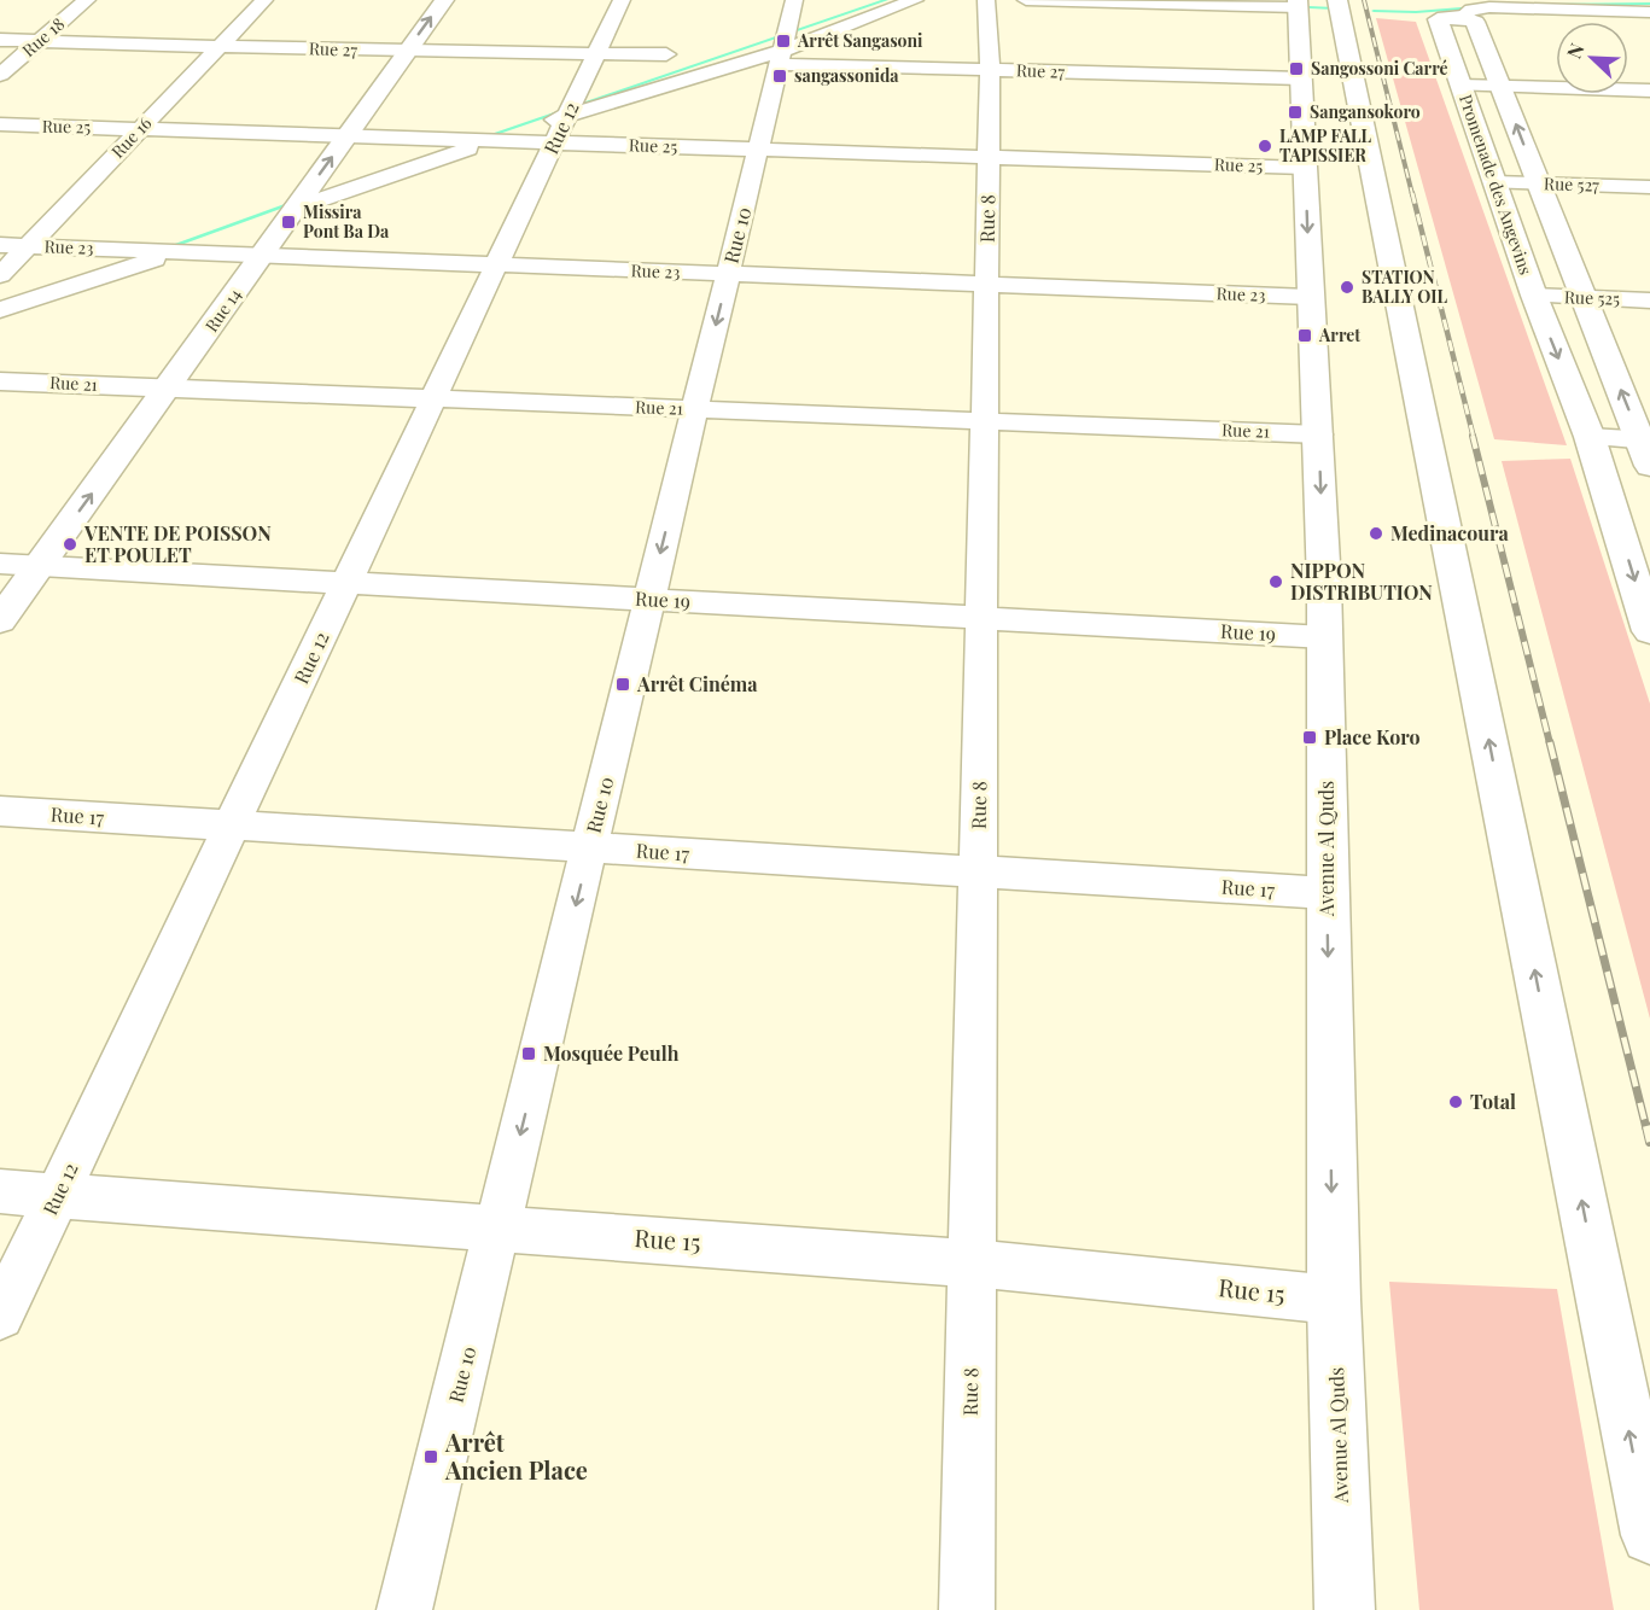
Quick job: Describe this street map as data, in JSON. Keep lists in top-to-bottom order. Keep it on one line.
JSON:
{"streets":{"main road":["Promenade des Angevins","Rue 14","Avenue Al Quds"],"street":["Rue 18","Rue 27","Rue 25","Rue 12","Rue 16","Rue 527","Rue 8","Rue 10","Rue 23","Rue 525","Rue 21","Rue 19","Rue 17","Rue 15"]},"crossings":[["Rue 18","Rue 27"],["Rue 27","Rue 12"],["Rue 27","Rue 16"],["Rue 27","Rue 8"],["Rue 27","Rue 10"],["Rue 27","Rue 14"],["Rue 27","Avenue Al Quds"],["Rue 25","Rue 12"],["Rue 25","Rue 16"],["Rue 25","Rue 8"],["Rue 25","Rue 10"],["Rue 25","Rue 14"],["Rue 25","Avenue Al Quds"],["Rue 12","Rue 23"],["Rue 12","Rue 21"],["Rue 12","Rue 19"],["Rue 12","Rue 17"],["Rue 12","Rue 15"],["Rue 16","Rue 23"],["Promenade des Angevins","Rue 527"],["Promenade des Angevins","Rue 525"],["Rue 8","Rue 23"],["Rue 8","Rue 21"],["Rue 8","Rue 19"],["Rue 8","Rue 17"],["Rue 8","Rue 15"],["Rue 10","Rue 23"],["Rue 10","Rue 21"],["Rue 10","Rue 19"],["Rue 10","Rue 17"],["Rue 10","Rue 15"],["Rue 23","Rue 14"],["Rue 23","Avenue Al Quds"],["Rue 14","Rue 21"],["Rue 14","Rue 19"],["Rue 21","Avenue Al Quds"],["Rue 19","Avenue Al Quds"],["Rue 17","Avenue Al Quds"],["Avenue Al Quds","Rue 15"]],"one_way":["Rue 10","Rue 14"],"places":{"transit":["Arrêt Sangasoni","Sangossoni Carré","sangassonida","Sangansokoro","Missira Pont Ba Da","Arret","Arrêt Cinéma","Place Koro","Mosquée Peulh","Arrêt Ancien Place"],"other":["LAMP FALL TAPISSIER","STATION BALLY OIL","Medinacoura","VENTE DE POISSON ET POULET","NIPPON DISTRIBUTION","Total"]},"north":"top left"}
